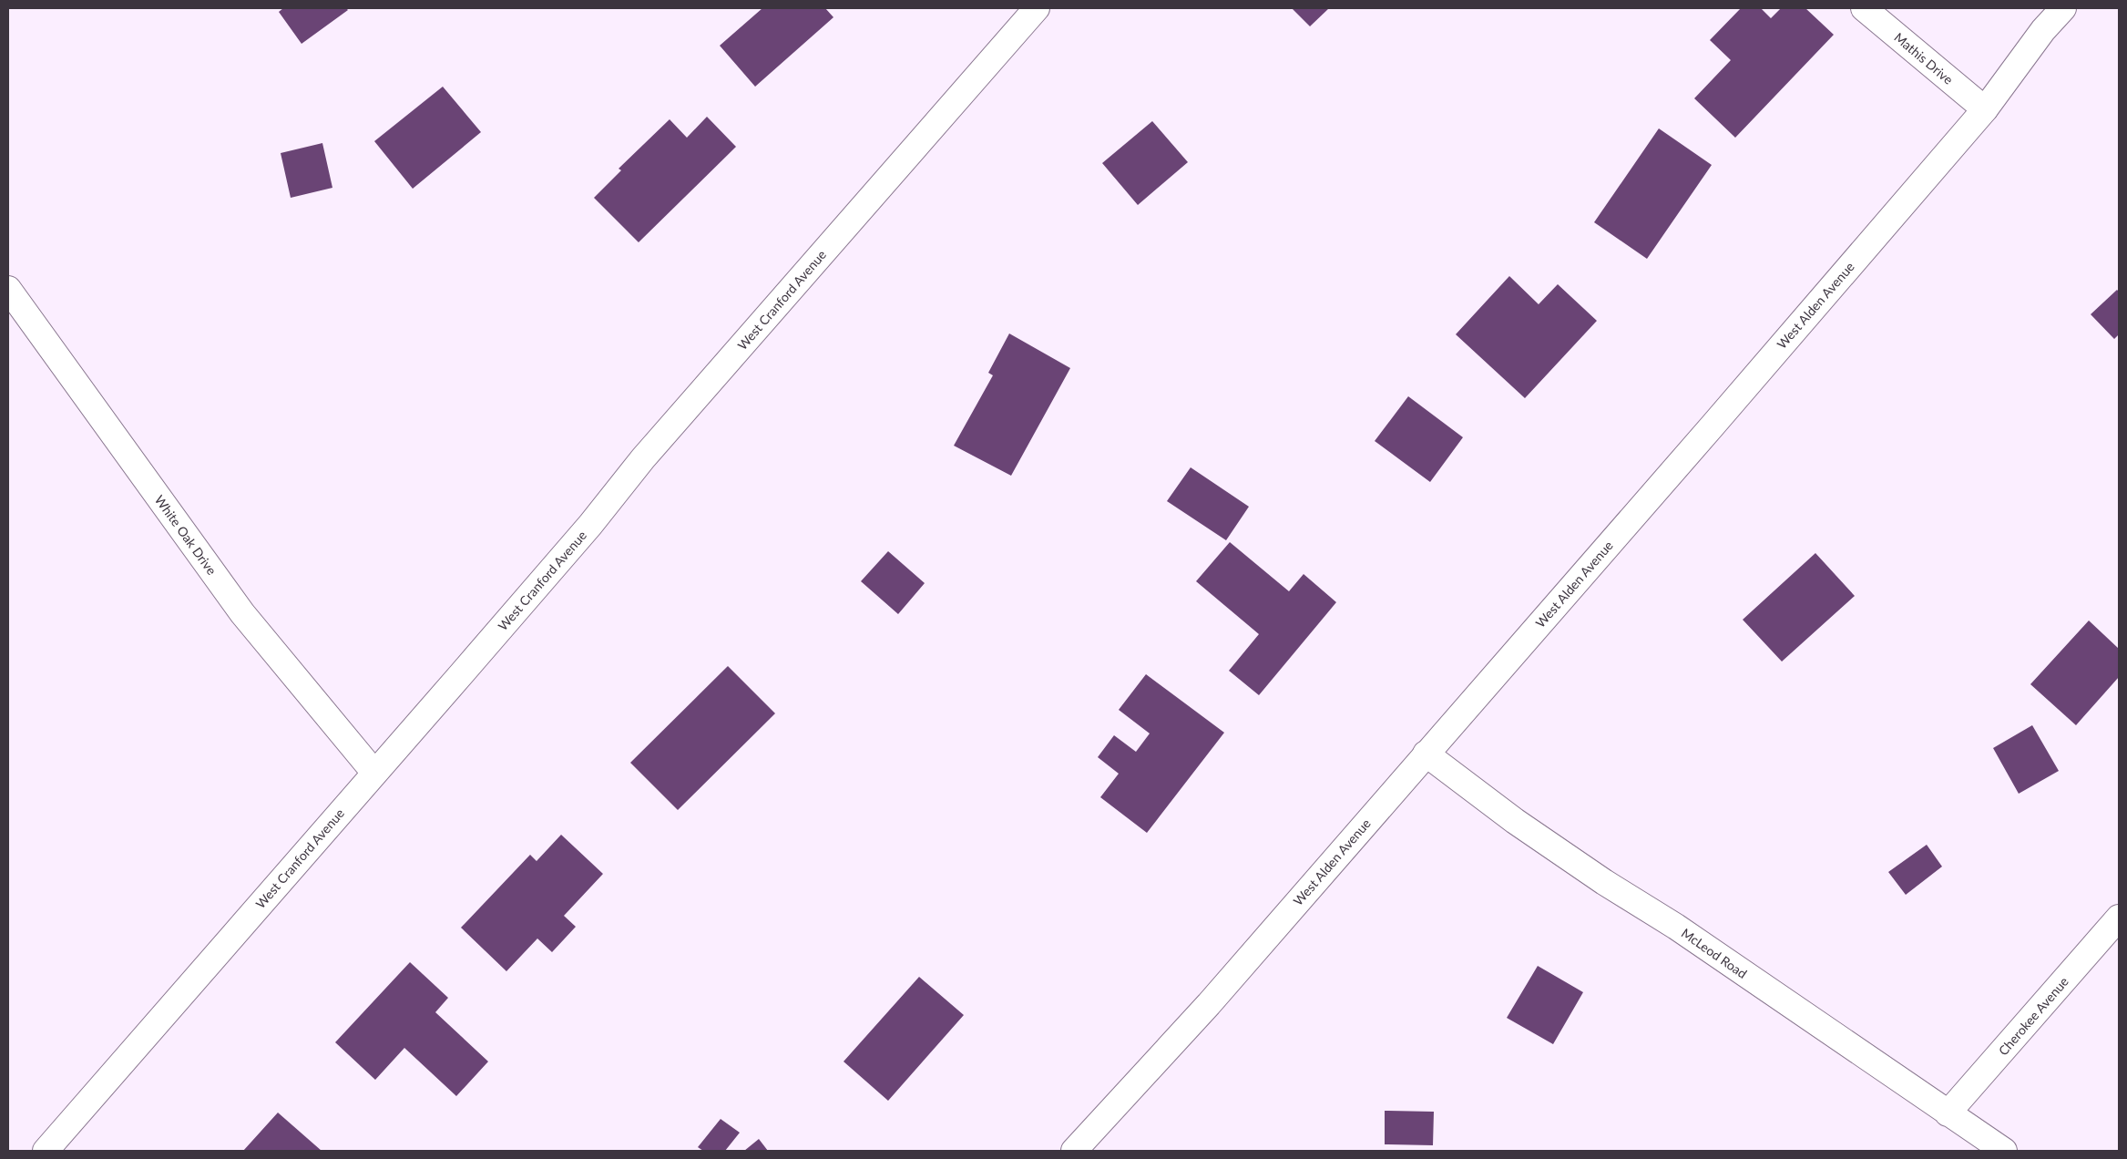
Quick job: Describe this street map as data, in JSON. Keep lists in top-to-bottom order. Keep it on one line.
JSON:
{"streets":{"street":["Mathis Drive","West Cranford Avenue","West Alden Avenue","White Oak Drive","McLeod Road","Cherokee Avenue"]},"crossings":[["Mathis Drive","West Alden Avenue"],["West Cranford Avenue","White Oak Drive"],["West Alden Avenue","McLeod Road"],["McLeod Road","Cherokee Avenue"]]}
